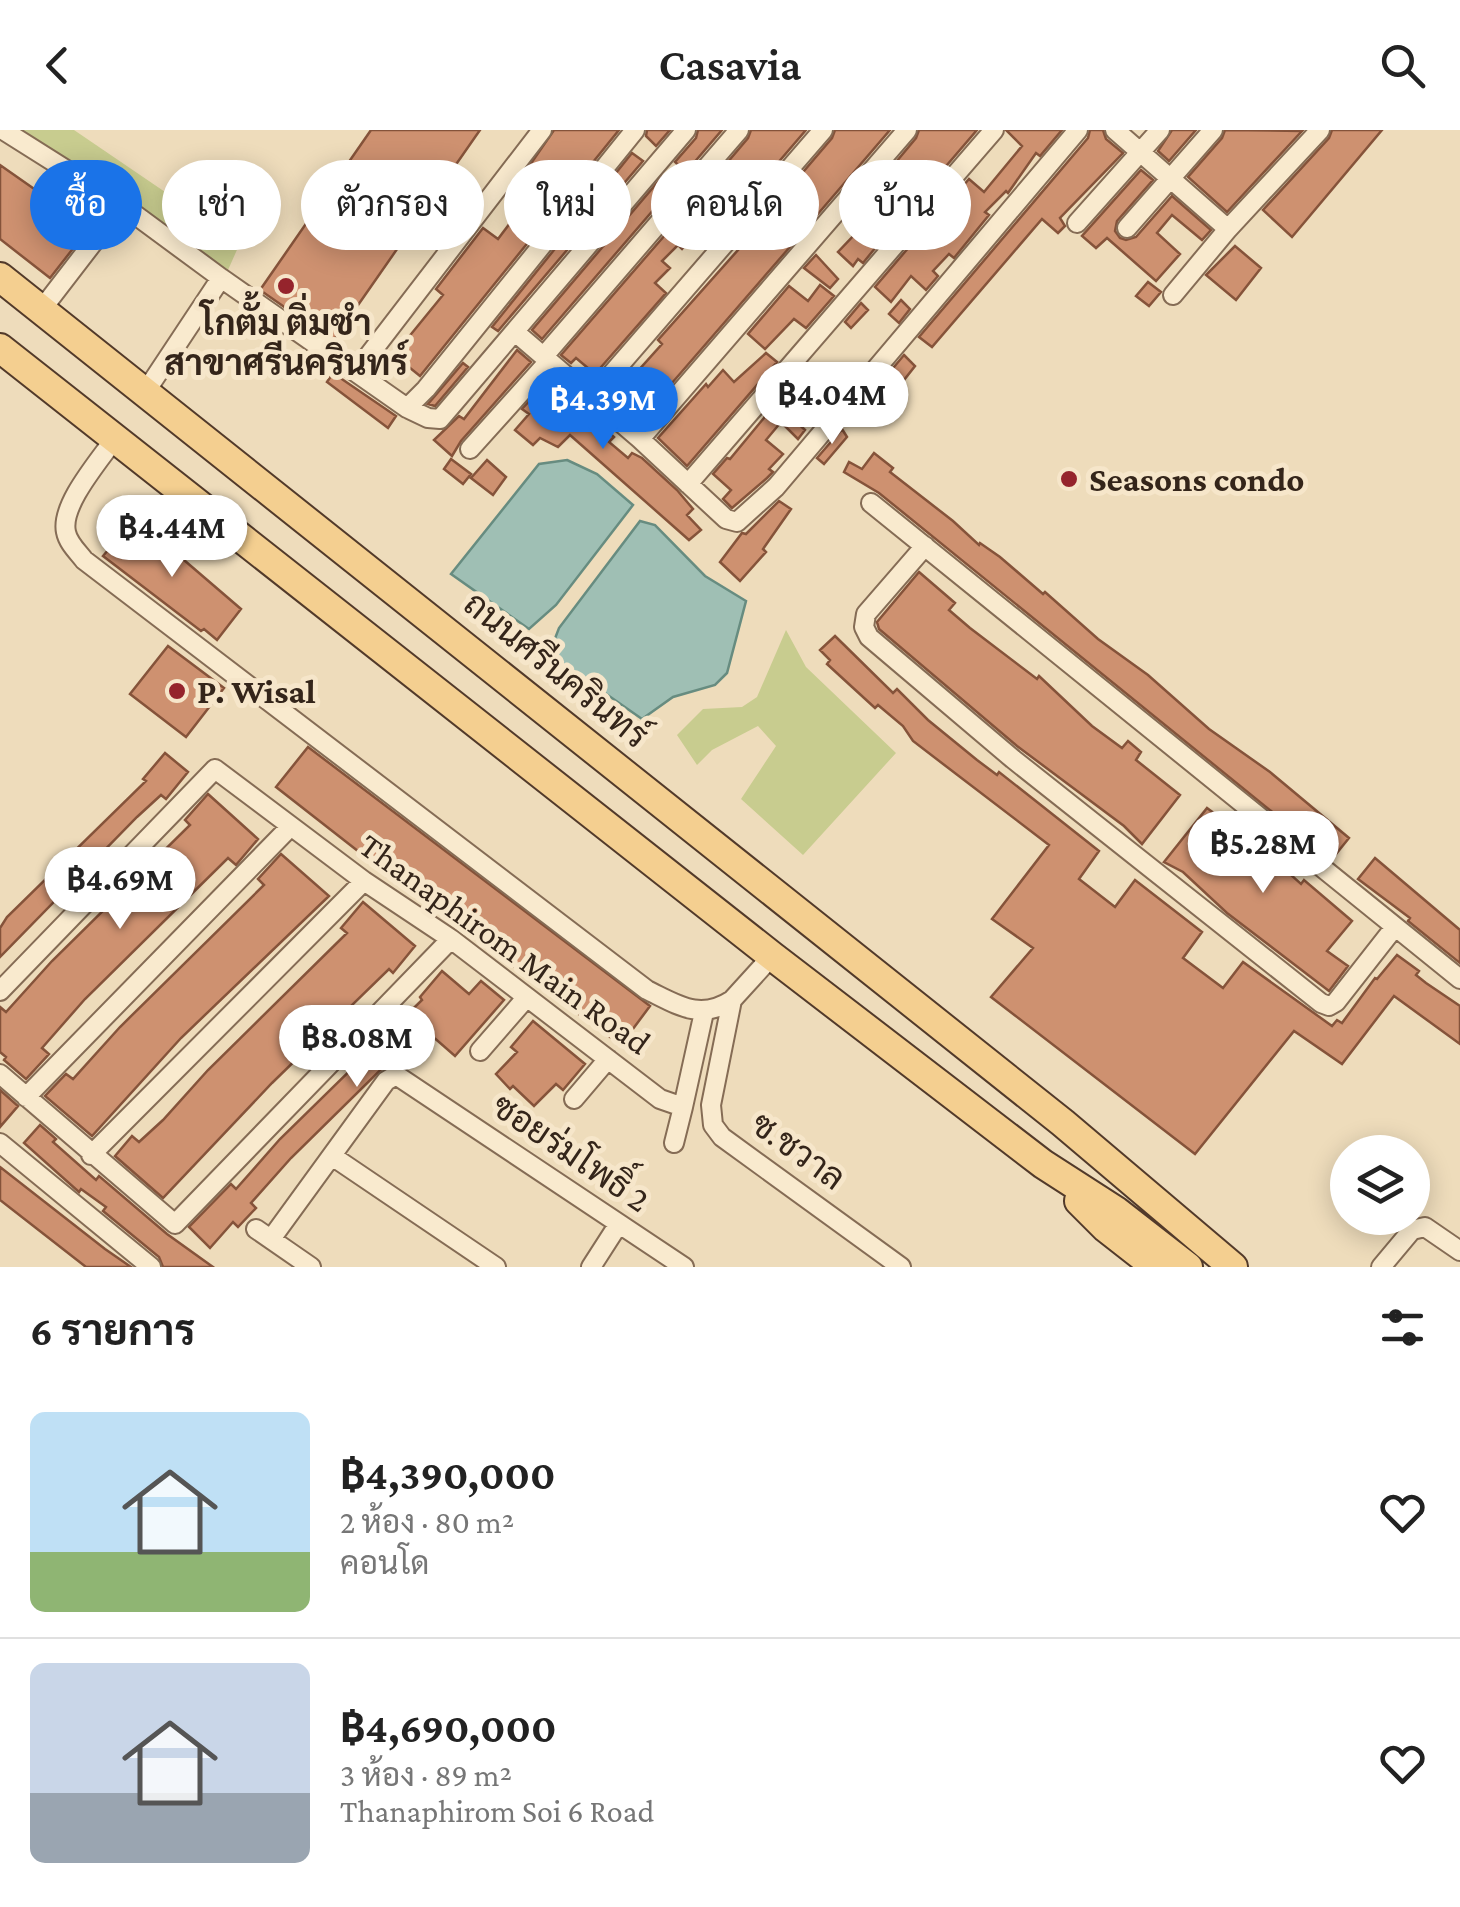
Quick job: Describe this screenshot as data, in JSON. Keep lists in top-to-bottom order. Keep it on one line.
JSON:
{"streets":{"main road":["ถนนศรีนครินทร์"],"street":["Thanaphirom Main Road","ซ.ชวาล","ซอยร่มโพธิ์ 2"]},"places":["โกตั้ม ติ่มซำ สาขาศรีนครินทร์","Seasons condo","P. Wisal"],"page":{"header":"Casavia","chip":["ซื้อ","เช่า","ตัวกรอง","ใหม่","คอนโด","บ้าน"],"price":["฿4.04M","฿4.39M","฿4.44M","฿5.28M","฿4.69M","฿8.08M"],"heading":"6 รายการ","list":[{"name":"฿4,390,000","note":"2 ห้อง · 80 m² · คอนโด"},{"name":"฿4,690,000","note":"3 ห้อง · 89 m² · Thanaphirom Soi 6 Road"}]}}
